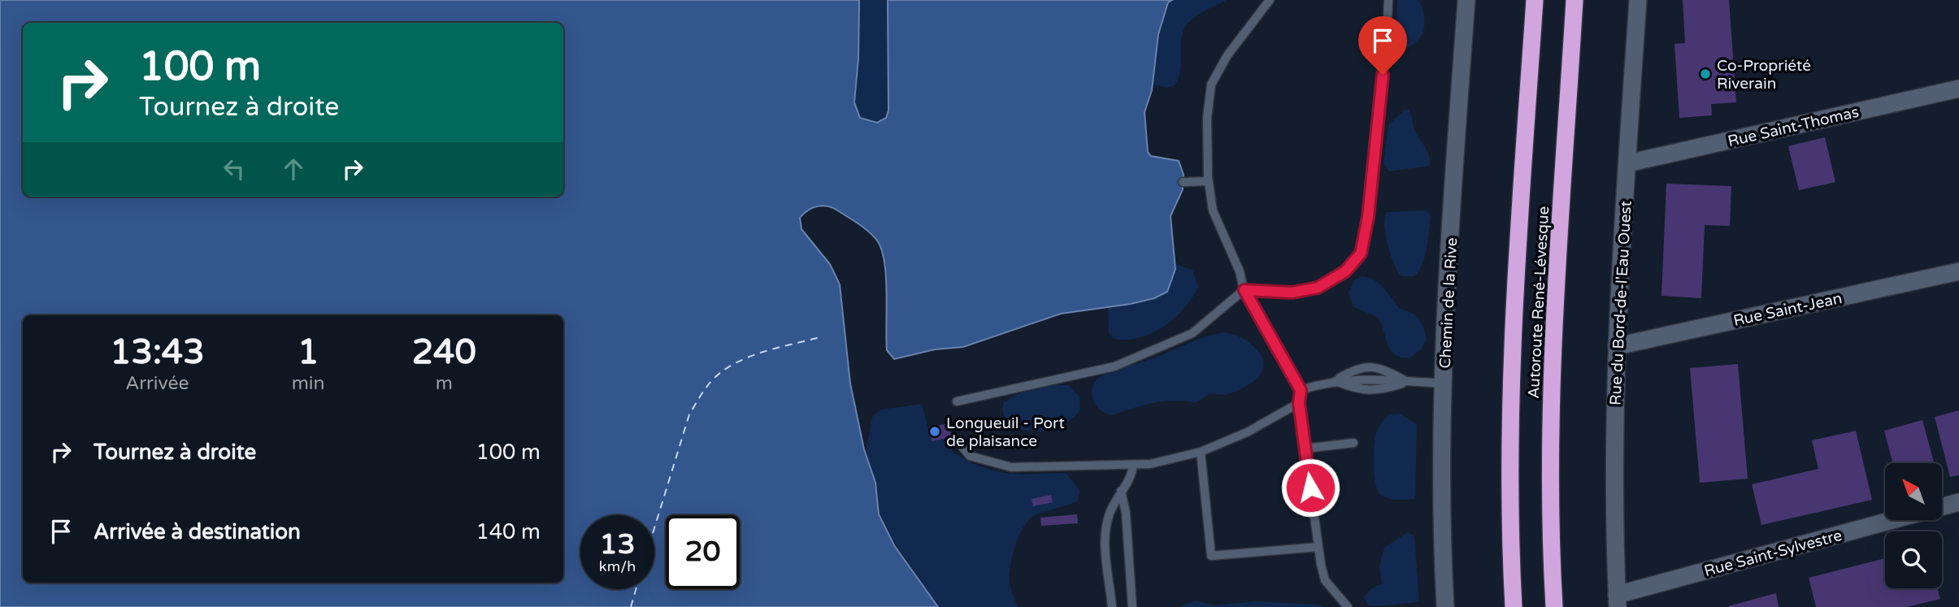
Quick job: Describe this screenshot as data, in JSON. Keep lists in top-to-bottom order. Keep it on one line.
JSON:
{"streets":{"highway":["Autoroute René-Lévesque"],"street":["Rue Saint-Thomas","Chemin de la Rive","Rue du Bord-de-l'Eau Ouest","Rue Saint-Jean","Rue Saint-Sylvestre"]},"crossings":[["Rue Saint-Thomas","Rue du Bord-de-l'Eau Ouest"],["Rue du Bord-de-l'Eau Ouest","Rue Saint-Jean"],["Rue du Bord-de-l'Eau Ouest","Rue Saint-Sylvestre"]],"places":["Co-Propriété Riverain","Longueuil - Port de plaisance"],"north":"top left","page":{"turn":["100 m","Tournez à droite"],"eta":["13:43","Arrivée","1","min","240","m"],"list":[{"name":"Tournez à droite","value":"100 m"},{"name":"Arrivée à destination","value":"140 m"}],"speed":"13 km/h","limit":"20"}}
